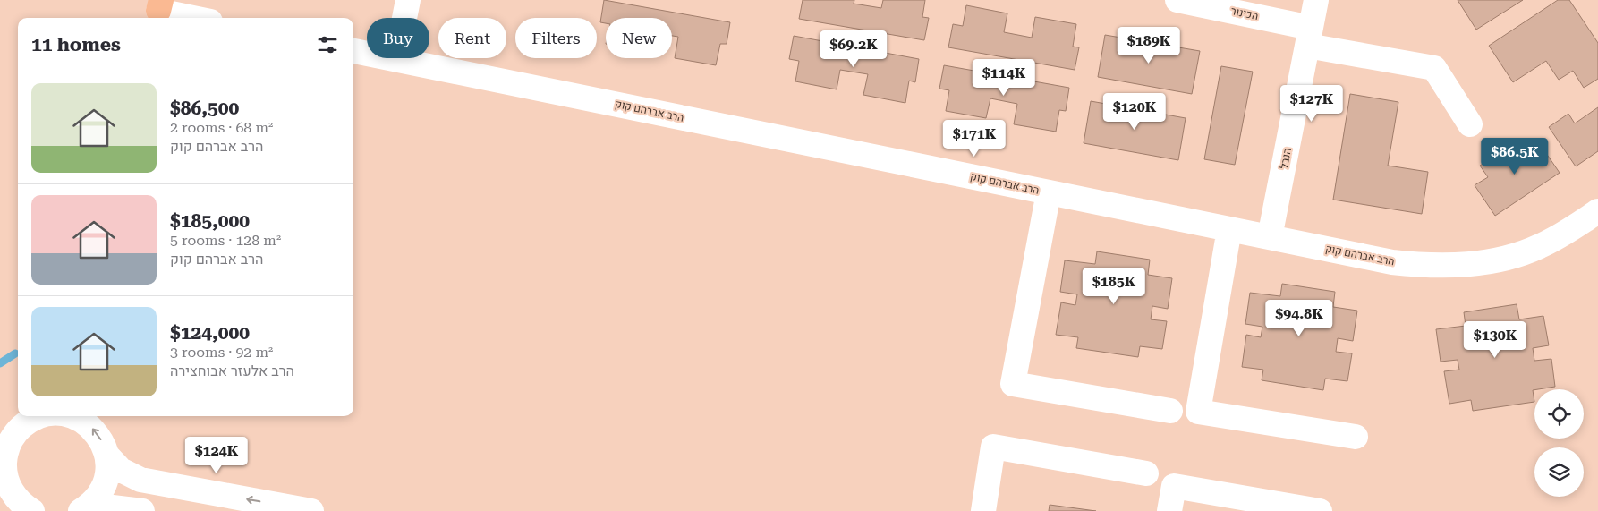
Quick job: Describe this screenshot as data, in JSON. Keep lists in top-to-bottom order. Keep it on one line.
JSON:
{"streets":{"street":["הכינור","הרב אברהם קוק","הנבל"]},"crossings":[["הכינור","הנבל"],["הרב אברהם קוק","הנבל"]],"page":{"chip":["Buy","Rent","Filters","New"],"heading":"11 homes","price":["$189K","$69.2K","$114K","$127K","$120K","$171K","$86.5K","$185K","$94.8K","$130K","$124K"],"list":[{"name":"$86,500","note":"2 rooms · 68 m² · הרב אברהם קוק"},{"name":"$185,000","note":"5 rooms · 128 m² · הרב אברהם קוק"},{"name":"$124,000","note":"3 rooms · 92 m² · הרב אלעזר אבוחצירה"}]}}
